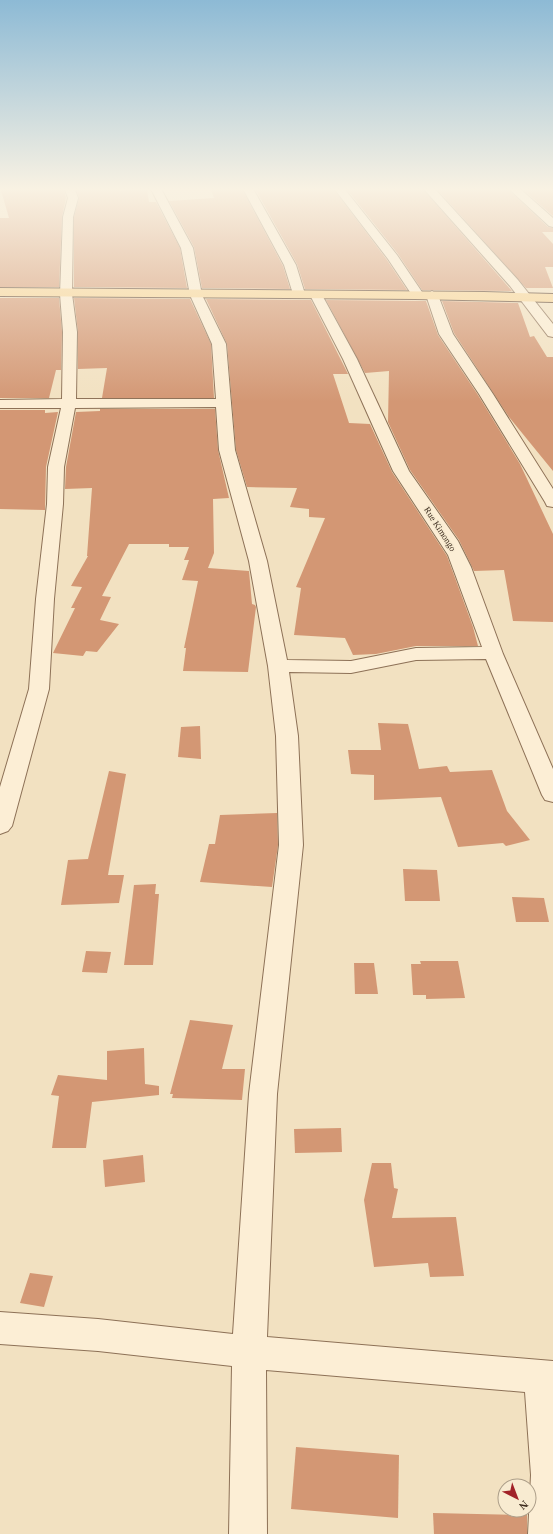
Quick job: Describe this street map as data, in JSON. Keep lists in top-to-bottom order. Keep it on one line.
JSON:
{"streets":{"street":["Rue Kimongo"]},"north":"bottom right"}
